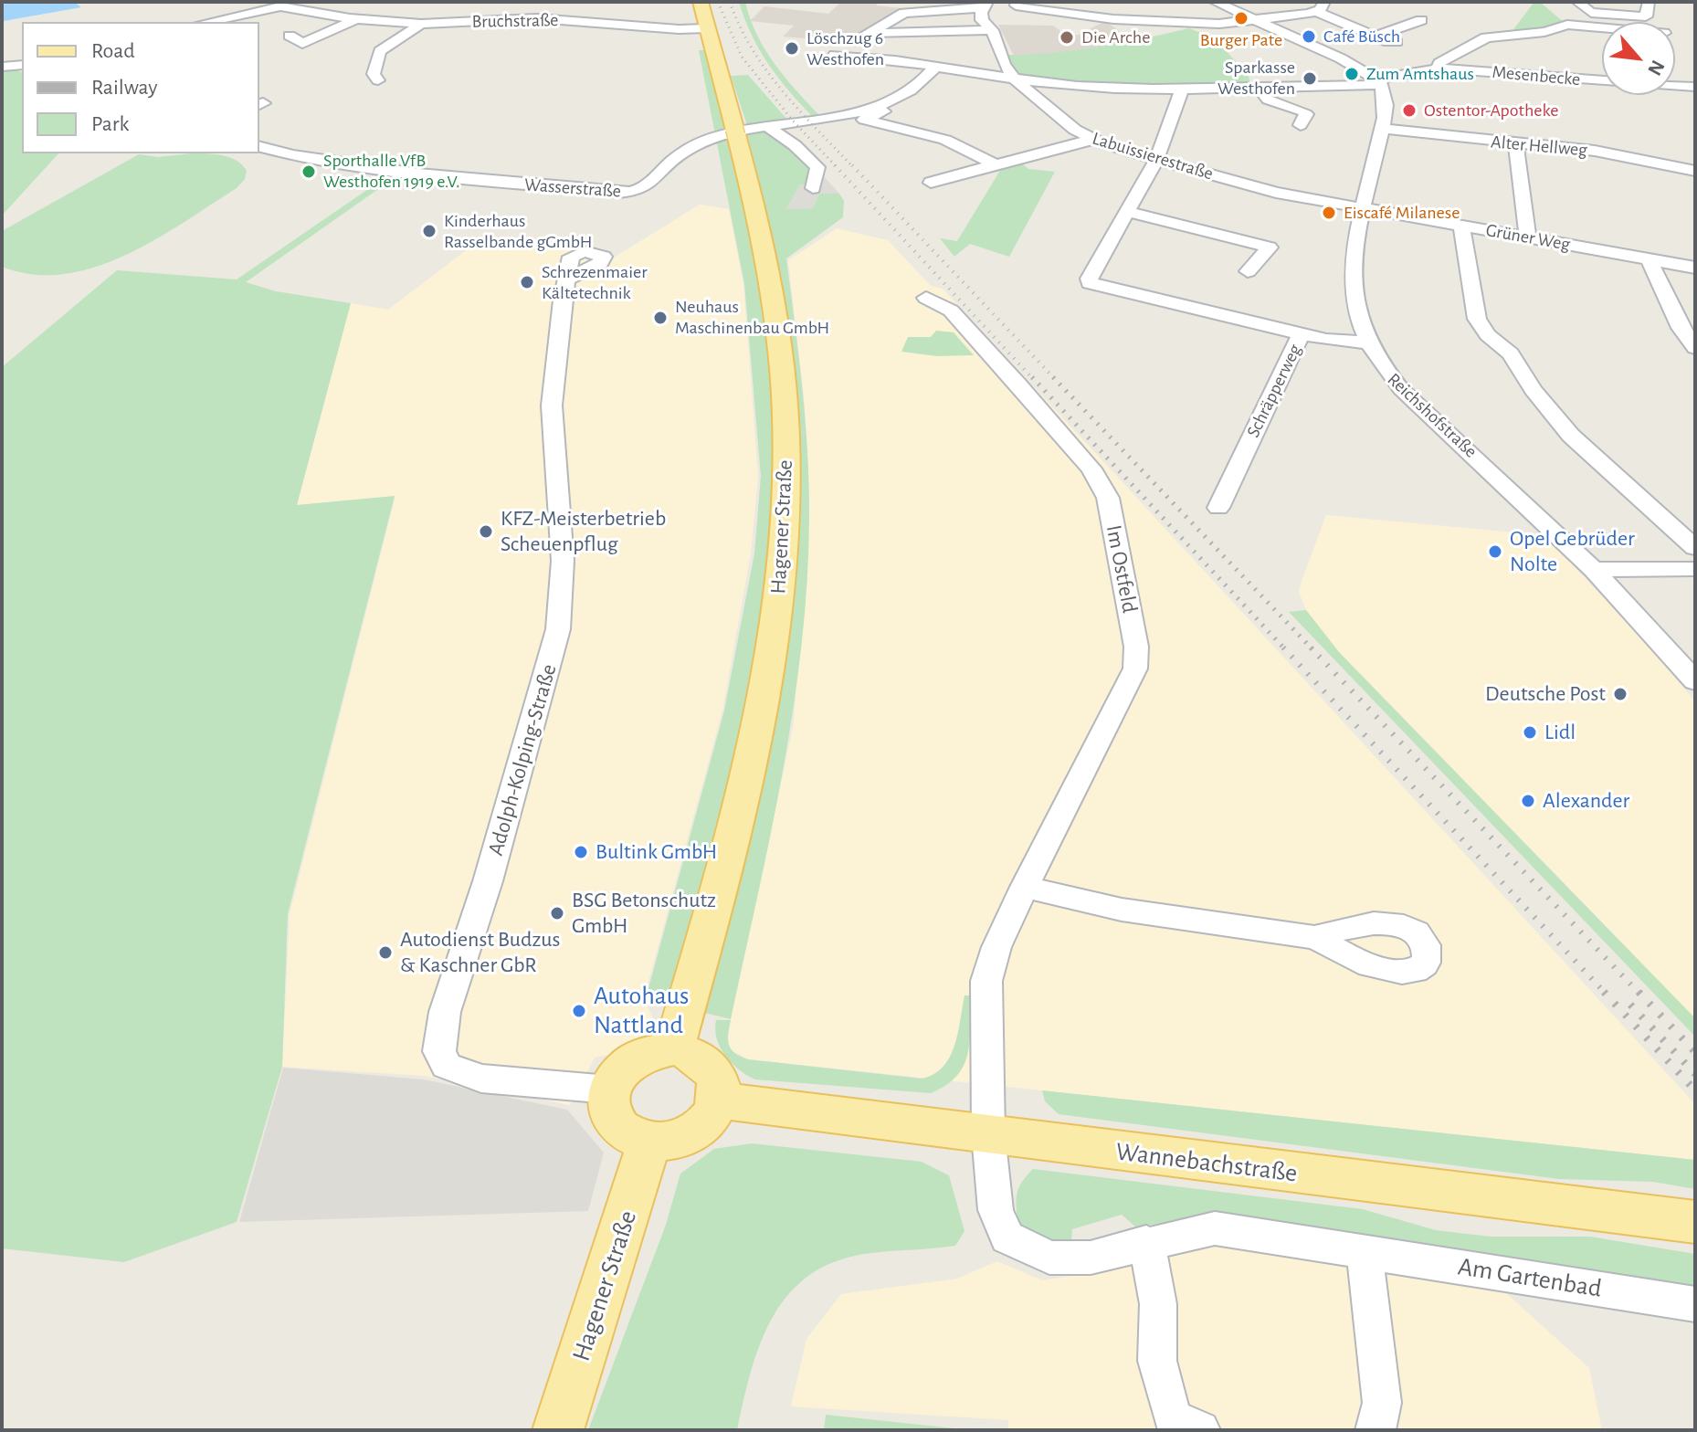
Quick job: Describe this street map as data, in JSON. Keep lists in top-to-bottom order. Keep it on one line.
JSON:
{"streets":{"main road":["Hagener Straße","Wannebachstraße"],"street":["Bruchstraße","Mesenbecke","Alter Hellweg","Labuissierestraße","Wasserstraße","Grüner Weg","Schräpperweg","Reichshofstraße","Im Ostfeld","Adolph-Kolping-Straße","Am Gartenbad"]},"crossings":[["Bruchstraße","Hagener Straße"],["Mesenbecke","Labuissierestraße"],["Mesenbecke","Reichshofstraße"],["Alter Hellweg","Reichshofstraße"],["Labuissierestraße","Grüner Weg"],["Labuissierestraße","Reichshofstraße"],["Grüner Weg","Reichshofstraße"],["Schräpperweg","Reichshofstraße"],["Hagener Straße","Adolph-Kolping-Straße"],["Hagener Straße","Wannebachstraße"],["Im Ostfeld","Wannebachstraße"],["Im Ostfeld","Am Gartenbad"],["Adolph-Kolping-Straße","Wannebachstraße"],["Wannebachstraße","Am Gartenbad"]],"places":["Burger Pate","Café Büsch","Die Arche","Löschzug 6 Westhofen","Zum Amtshaus","Sparkasse Westhofen","Ostentor-Apotheke","Sporthalle VfB Westhofen 1919 e.V.","Eiscafé Milanese","Kinderhaus Rasselbande gGmbH","Schrezenmaier Kältetechnik","Neuhaus Maschinenbau GmbH","KFZ-Meisterbetrieb Scheuenpflug","Opel Gebrüder Nolte","Deutsche Post","Lidl","Alexander","Bultink GmbH","BSG Betonschutz GmbH","Autodienst Budzus & Kaschner GbR","Autohaus Nattland"],"legend":["Road","Railway","Park"],"north":"bottom right"}
